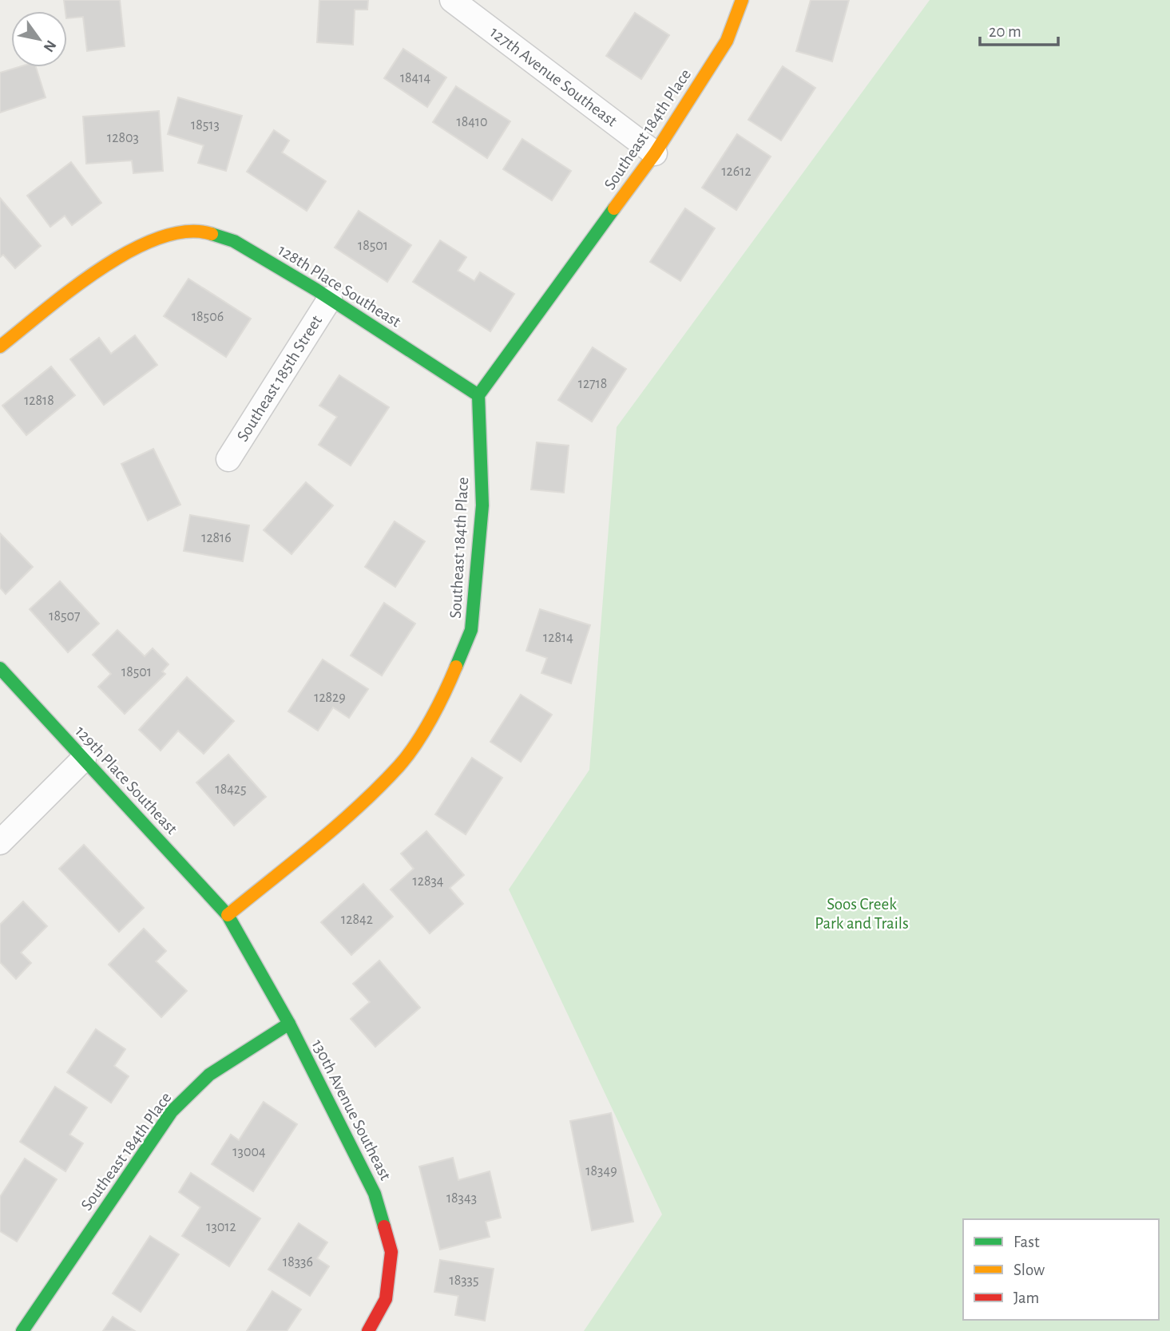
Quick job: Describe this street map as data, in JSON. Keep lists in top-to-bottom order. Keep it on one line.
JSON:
{"streets":{"street":["127th Avenue Southeast","Southeast 184th Place","128th Place Southeast","Southeast 185th Street","129th Place Southeast","130th Avenue Southeast"]},"crossings":[["127th Avenue Southeast","Southeast 184th Place"],["Southeast 184th Place","128th Place Southeast"],["Southeast 184th Place","129th Place Southeast"],["Southeast 184th Place","130th Avenue Southeast"],["128th Place Southeast","Southeast 185th Street"],["129th Place Southeast","130th Avenue Southeast"]],"parks":["Soos Creek Park and Trails"],"house_numbers":["18414","18410","18513","12803","12612","18501","18506","12718","12818","12816","18507","12814","18501","12829","18425","12834","12842","13004","18349","18343","13012","18336","18335"],"legend":["Fast","Slow","Jam"],"scale_bar":"20 m","north":"bottom right"}
